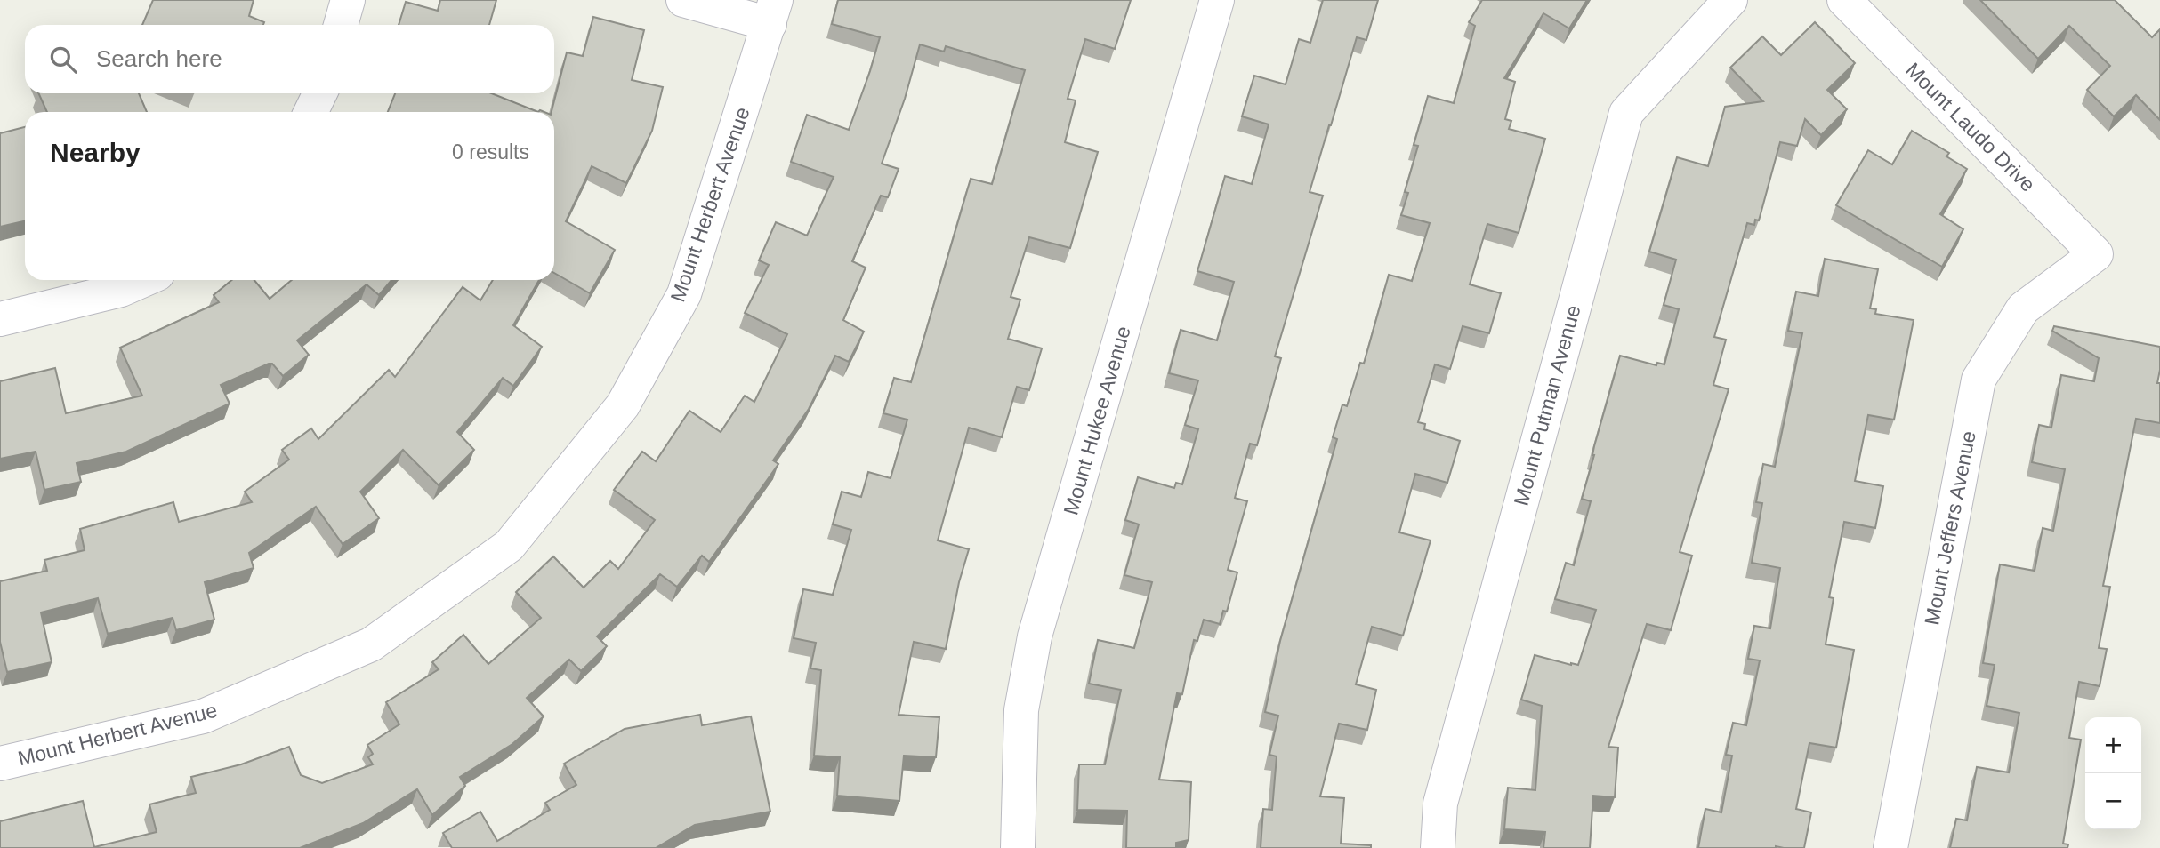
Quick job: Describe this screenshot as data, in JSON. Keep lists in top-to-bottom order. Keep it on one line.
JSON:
{"streets":{"street":["Mount Laudo Drive","Mount Herbert Avenue","Mount Putman Avenue","Mount Hukee Avenue","Mount Jeffers Avenue"]},"crossings":[["Mount Laudo Drive","Mount Jeffers Avenue"]],"page":{"search":"Search here","heading":["Nearby","0 results"],"map_buttons":["+","−"]}}
